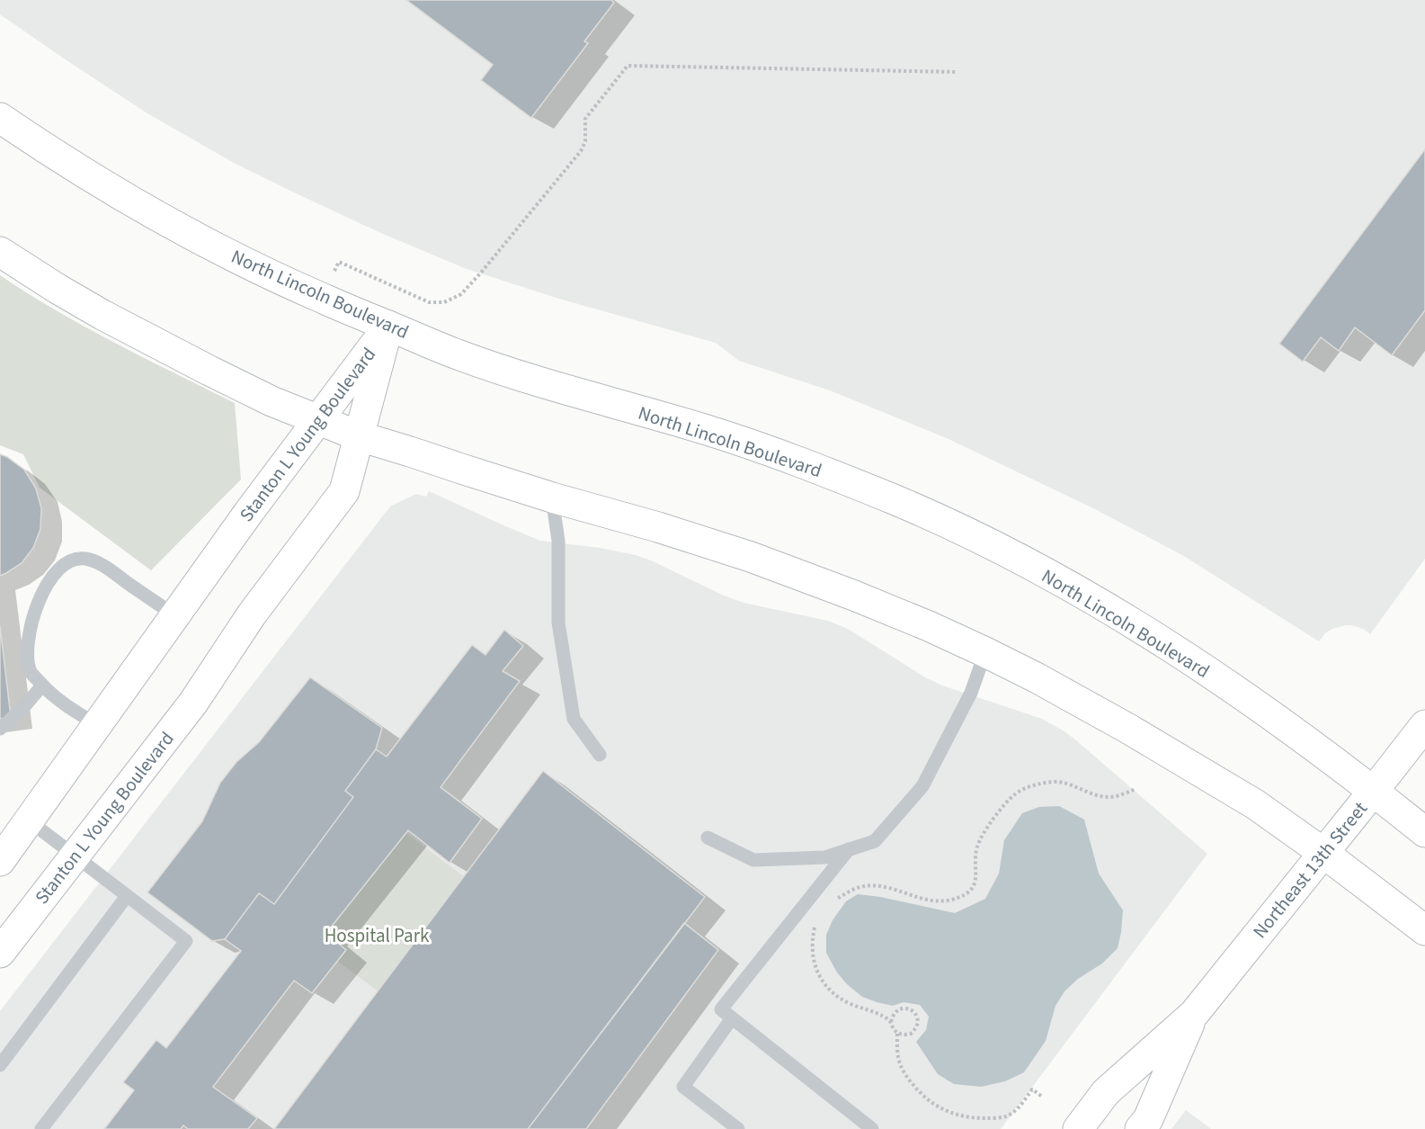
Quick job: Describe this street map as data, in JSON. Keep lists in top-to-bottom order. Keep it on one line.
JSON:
{"streets":{"main road":["North Lincoln Boulevard","Stanton L Young Boulevard","Northeast 13th Street"]},"crossings":[["North Lincoln Boulevard","Stanton L Young Boulevard"],["North Lincoln Boulevard","Northeast 13th Street"]],"parks":["Hospital Park"]}
